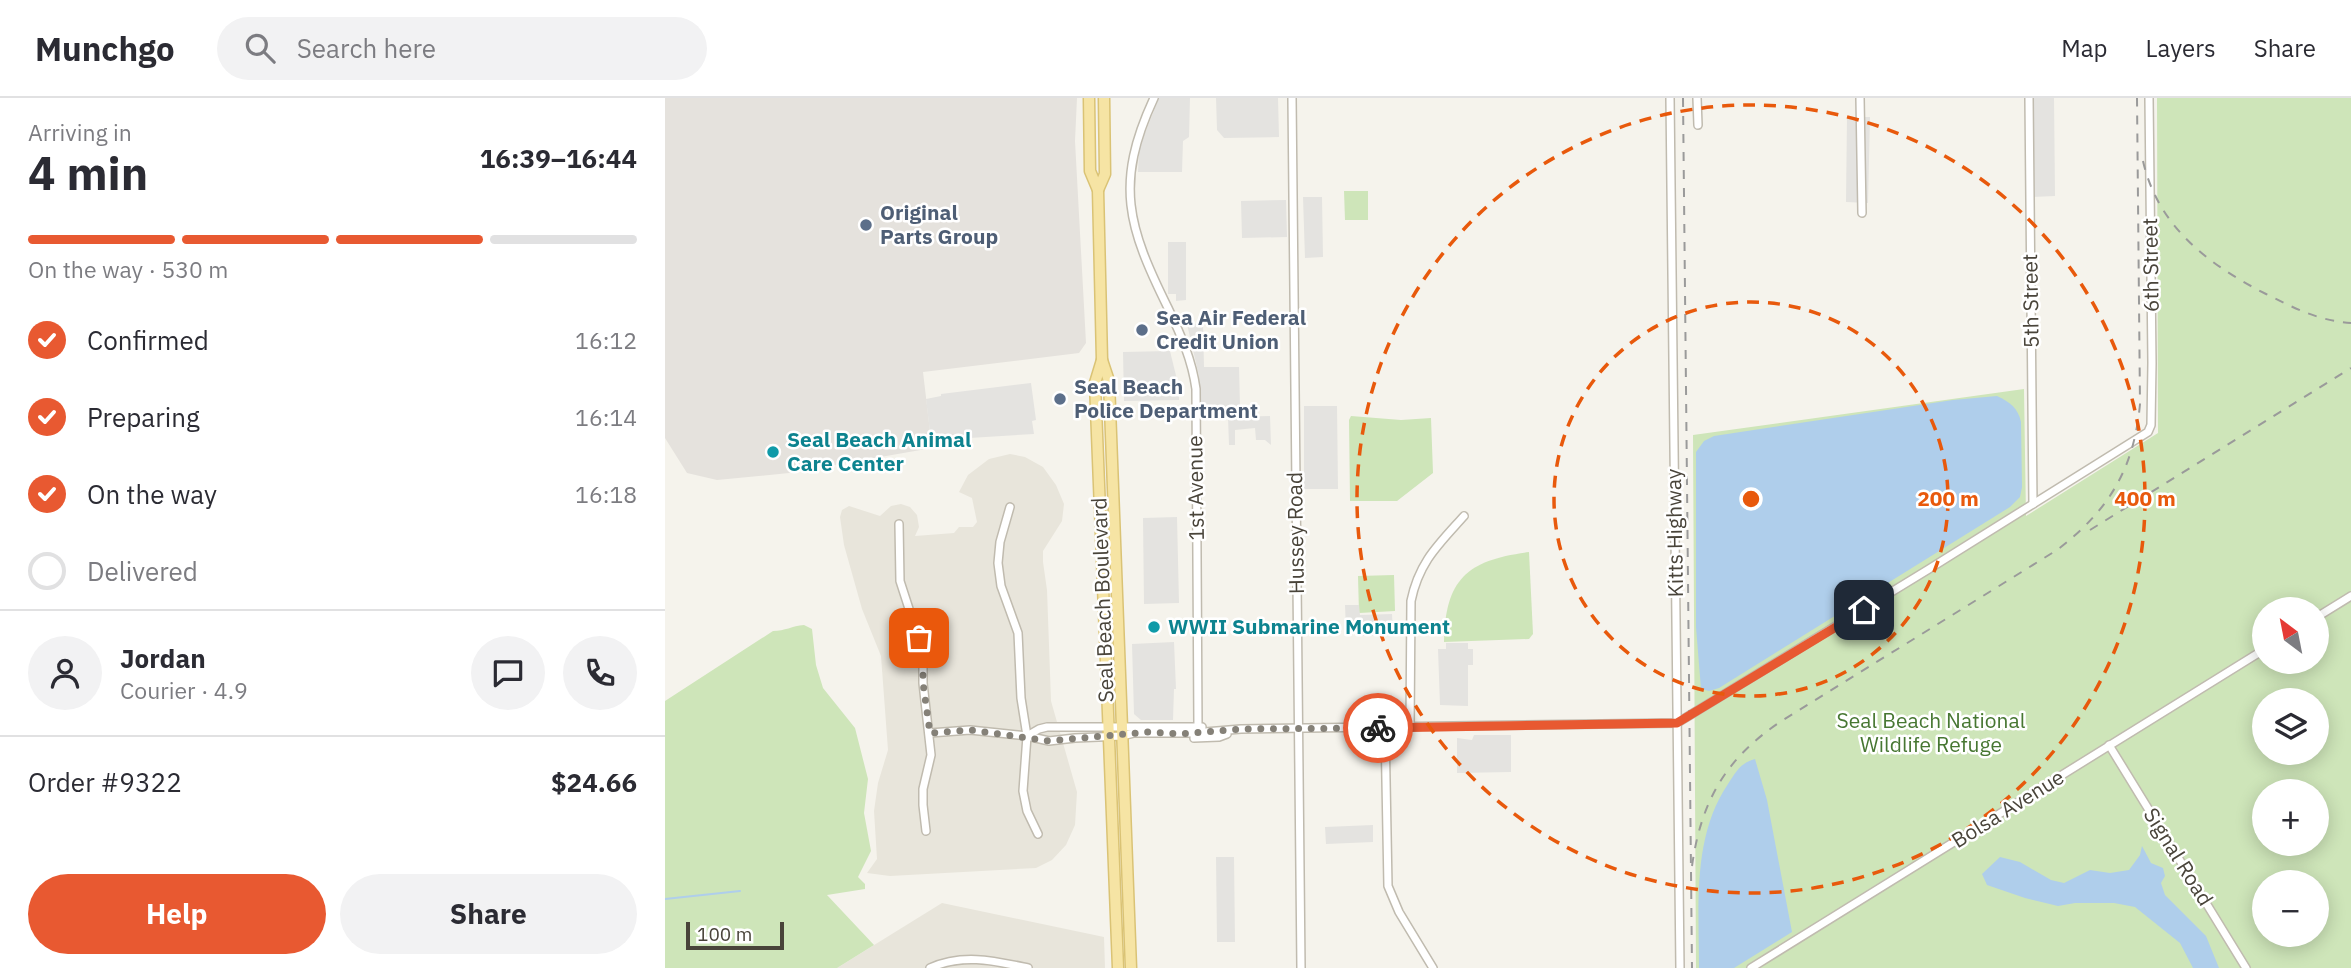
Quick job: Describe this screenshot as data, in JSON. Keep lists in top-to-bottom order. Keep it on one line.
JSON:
{"streets":{"main road":["Seal Beach Boulevard"],"street":["6th Street","5th Street","1st Avenue","Hussey Road","Kitts Highway","Bolsa Avenue","Signal Road"]},"crossings":[["6th Street","5th Street"],["Bolsa Avenue","Signal Road"]],"parks":["Seal Beach National Wildlife Refuge"],"places":["Original Parts Group","Sea Air Federal Credit Union","Seal Beach Police Department","Seal Beach Animal Care Center","WWII Submarine Monument"],"scale_bar":"100 m","north":"top left","page":{"header":"Munchgo","search":"Search here","nav":["Map","Layers","Share"],"heading":["4 min","Arriving in","16:39–16:44"],"panel":["Jordan","Courier · 4.9","Order #9322","$24.66"],"bar":"On the way · 530 m","list":[["Confirmed","16:12"],["Preparing","16:14"],["On the way","16:18"],"Delivered"],"map_buttons":["+","−"],"buttons":["Help","Share"],"scale":"100 m"},"rings":["200 m","400 m"]}
